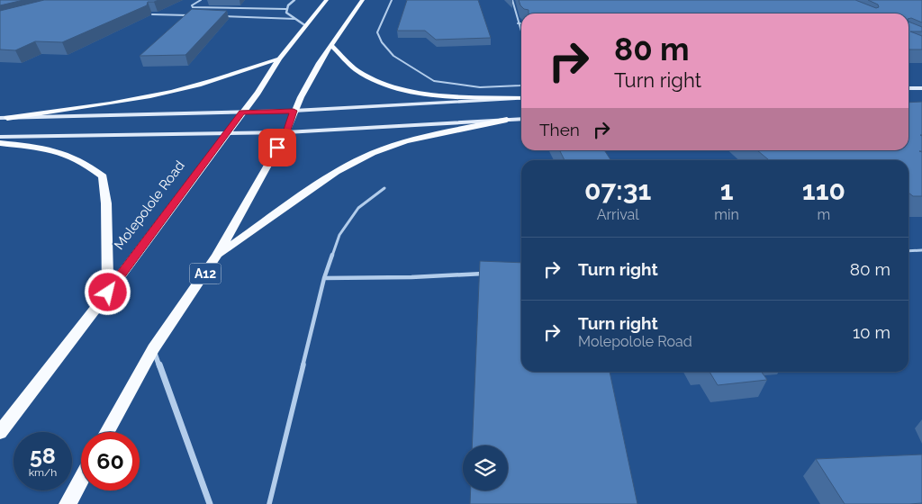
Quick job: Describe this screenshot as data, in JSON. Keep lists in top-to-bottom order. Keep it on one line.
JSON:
{"streets":{"main road":["Molepolole Road","A12"]},"page":{"turn":["80 m","Turn right"],"then":"Then","eta":["07:31","Arrival","1","min","110","m"],"list":[{"name":"Turn right","value":"80 m"},{"name":"Turn right","note":"Molepolole Road","value":"10 m"}],"speed":"58 km/h","limit":"60"}}
